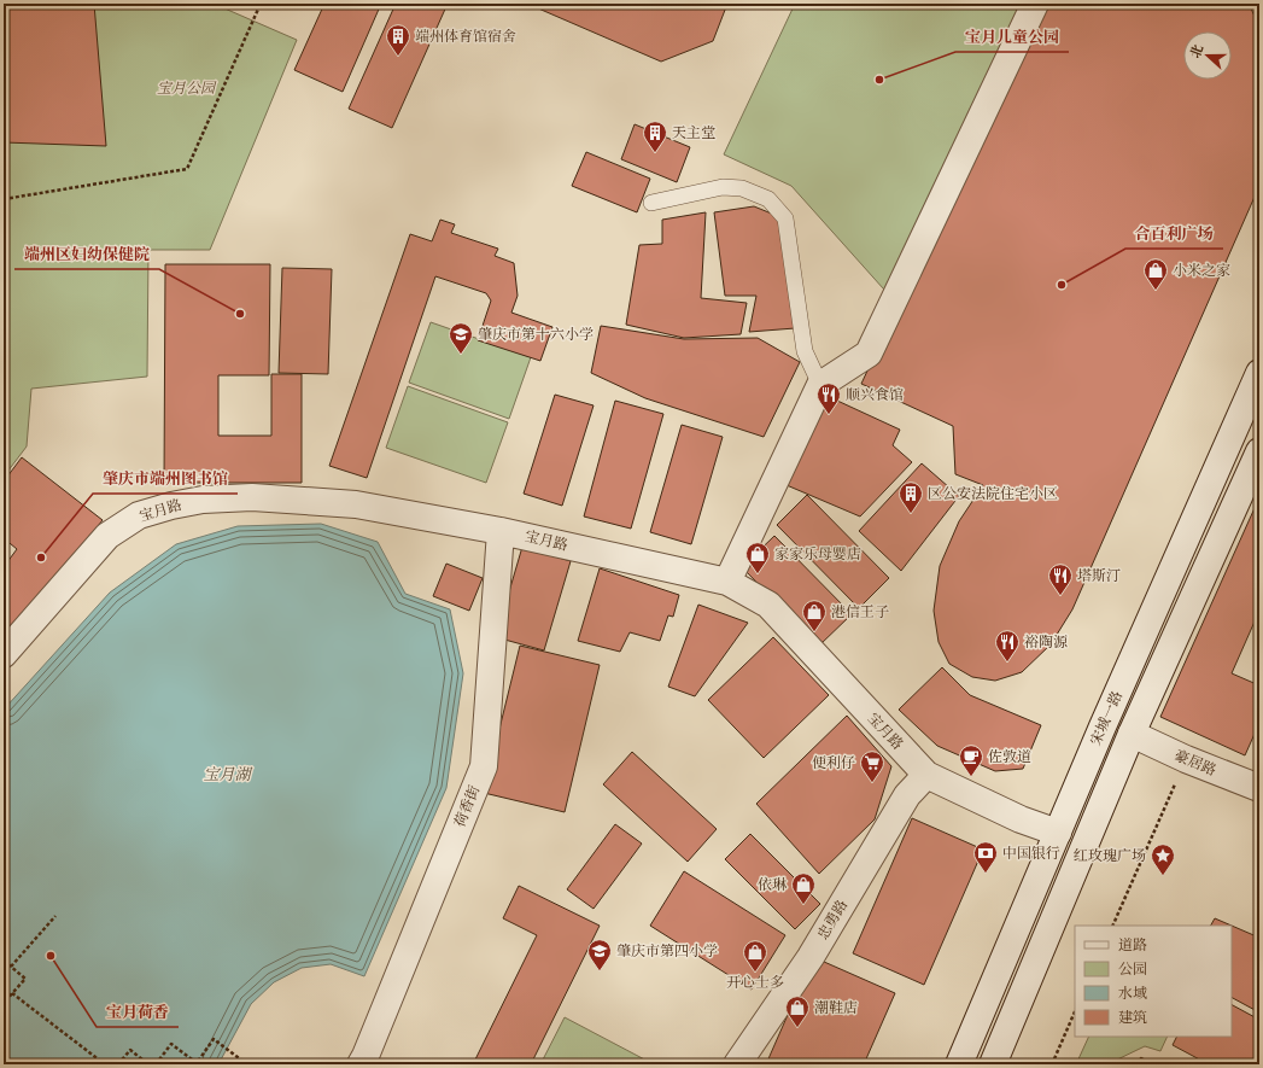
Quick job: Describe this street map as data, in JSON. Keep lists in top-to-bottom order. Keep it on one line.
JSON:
{"streets":{"street":["宝月路","宋城一路","豪居路","荷香街","忠勇路"]},"crossings":[["宝月路","宋城一路"],["宝月路","荷香街"],["宝月路","忠勇路"],["宋城一路","豪居路"]],"water":["宝月湖"],"parks":["宝月公园"],"places":{"building":["端州体育馆宿舍","天主堂","区公安法院住宅小区"],"other":["宝月儿童公园","合百利广场","端州区妇幼保健院","肇庆市端州图书馆","宝月荷香"],"shop":["小米之家","家家乐母婴店","港信王子","依琳","开心士多","潮鞋店"],"school or university":["肇庆市第十六小学","肇庆市第四小学"],"restaurant":["顺兴食馆","塔斯汀","裕陶源"],"cafe":["佐敦道"],"supermarket":["便利仔"],"bank":["中国银行"],"place":["红玫瑰广场"]},"legend":["道路","公园","水域","建筑"],"north":"left"}
